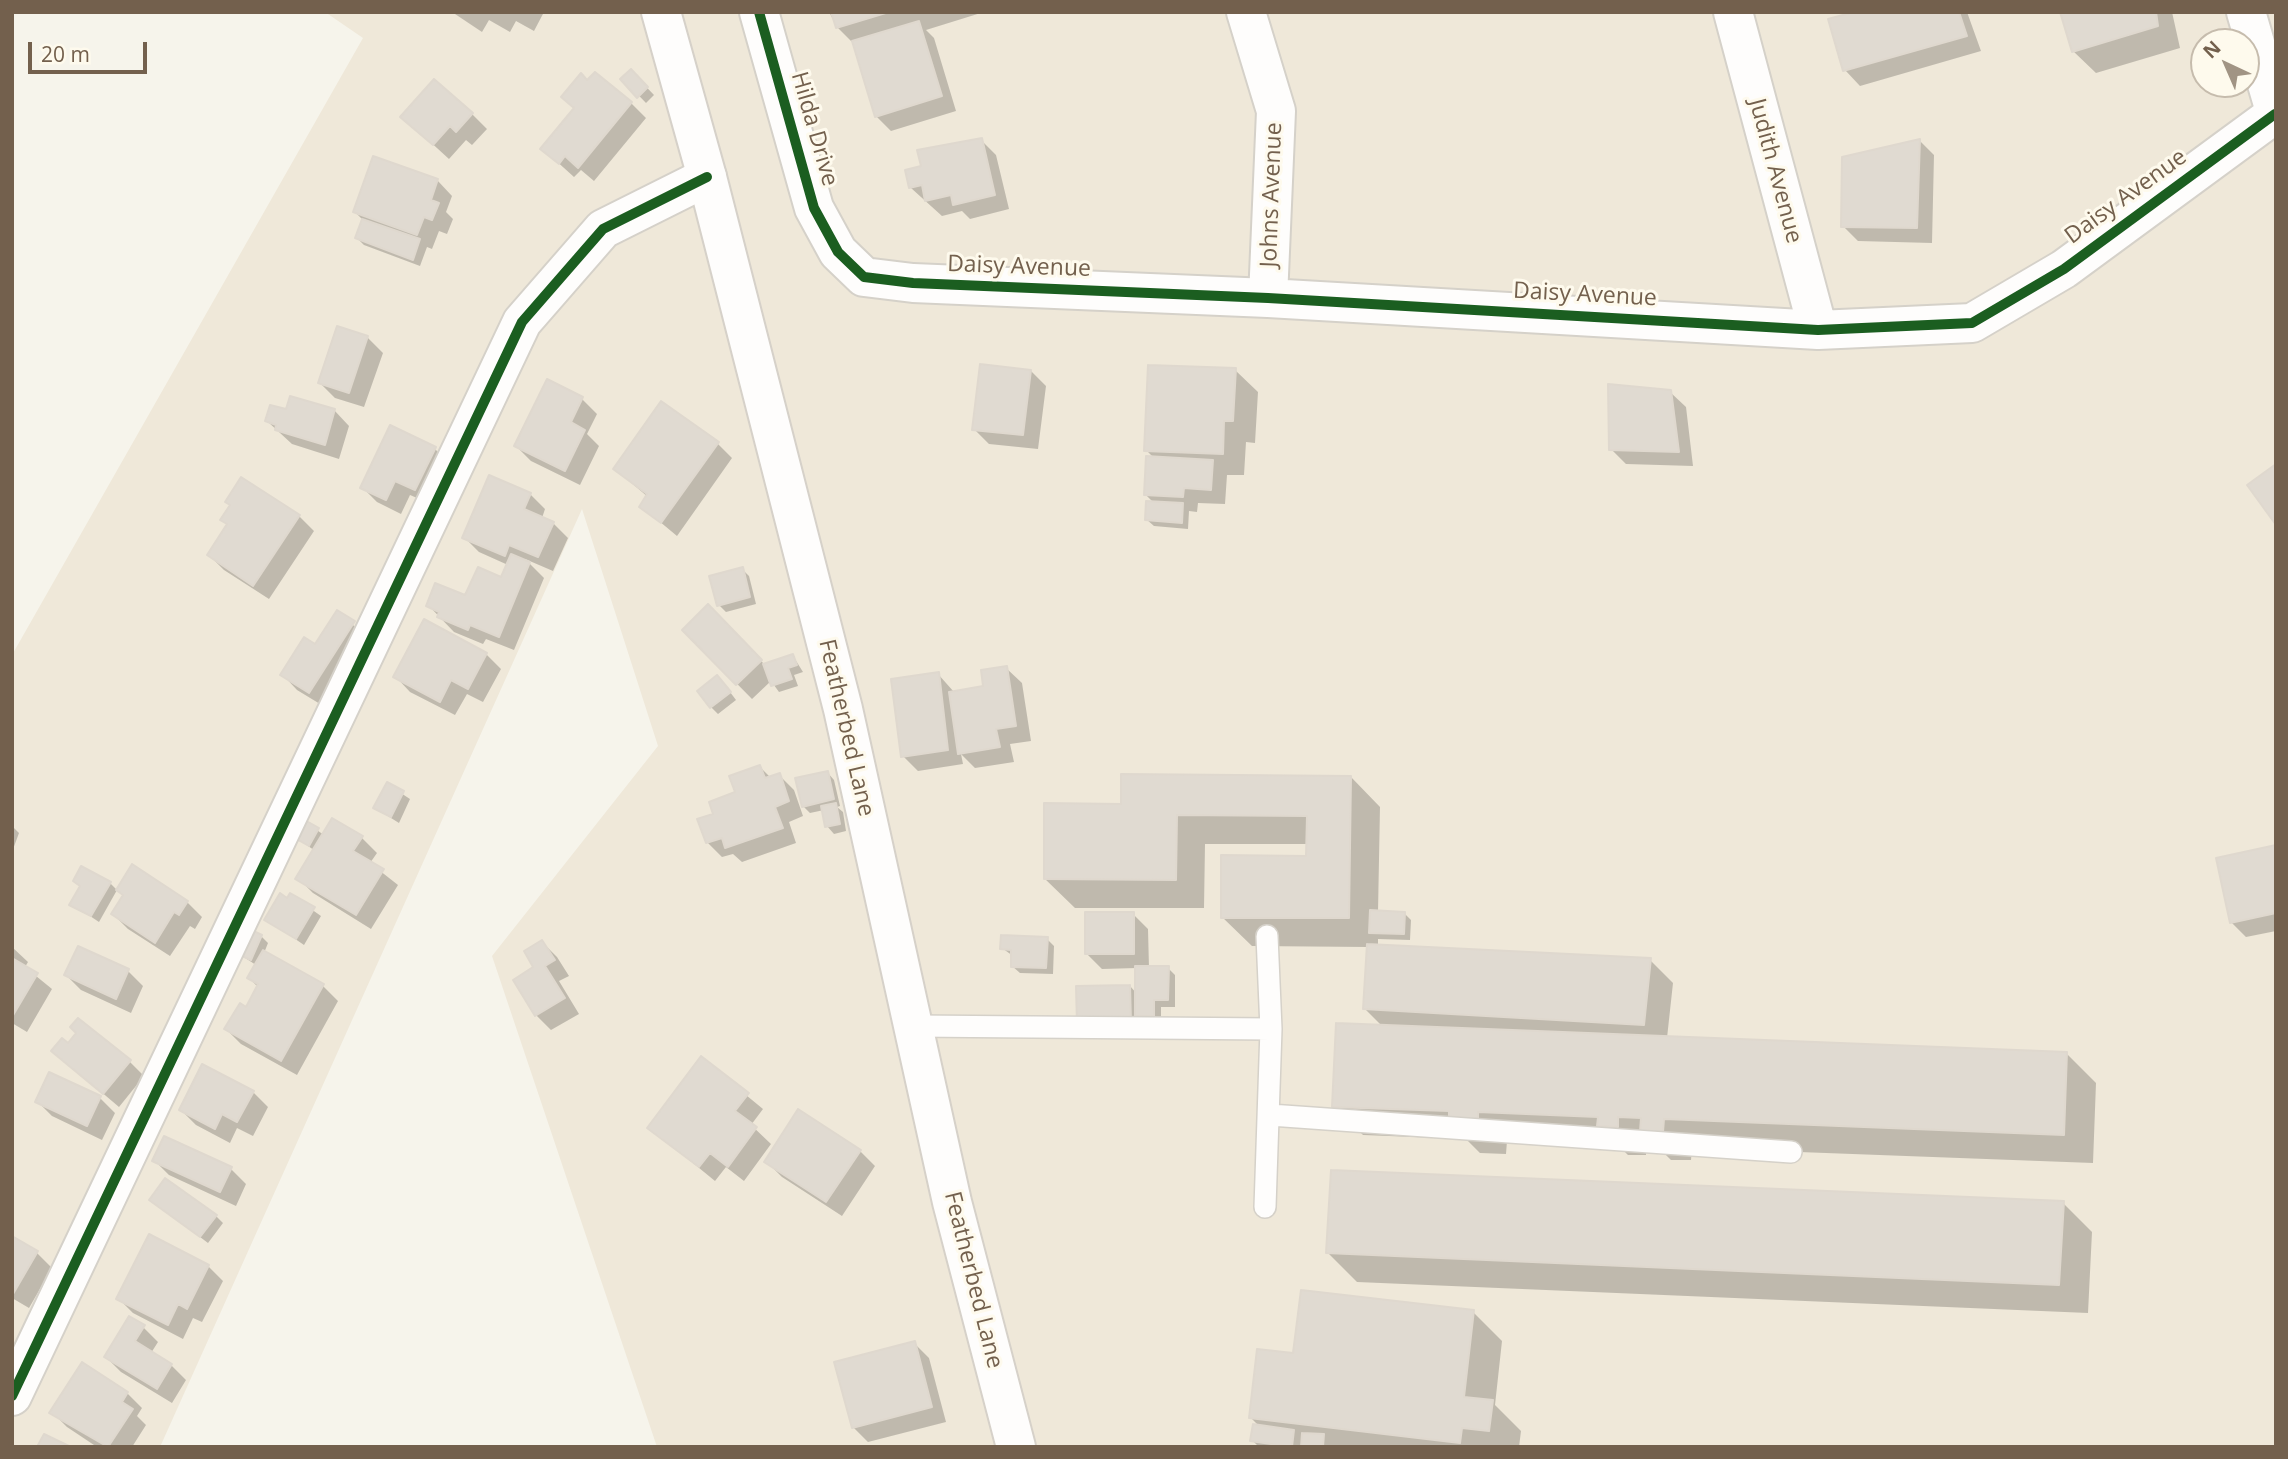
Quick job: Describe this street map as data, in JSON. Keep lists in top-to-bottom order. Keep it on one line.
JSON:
{"streets":{"street":["Hilda Drive","Judith Avenue","Johns Avenue","Daisy Avenue","Featherbed Lane"]},"crossings":[["Hilda Drive","Daisy Avenue"],["Judith Avenue","Daisy Avenue"],["Johns Avenue","Daisy Avenue"]],"scale_bar":"20 m","north":"top left"}
